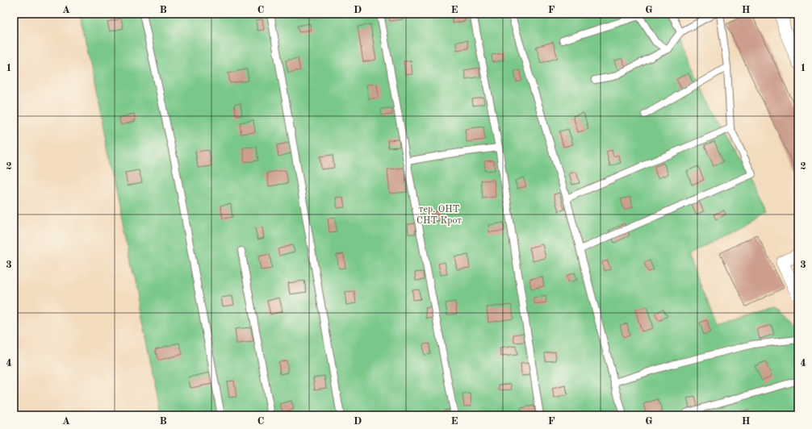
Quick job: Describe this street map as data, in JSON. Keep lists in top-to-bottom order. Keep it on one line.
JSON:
{"parks":["тер. ОНТ СНТ Крот"],"grid":{"columns":["A","B","C","D","E","F","G","H"],"rows":["1","2","3","4"]}}
